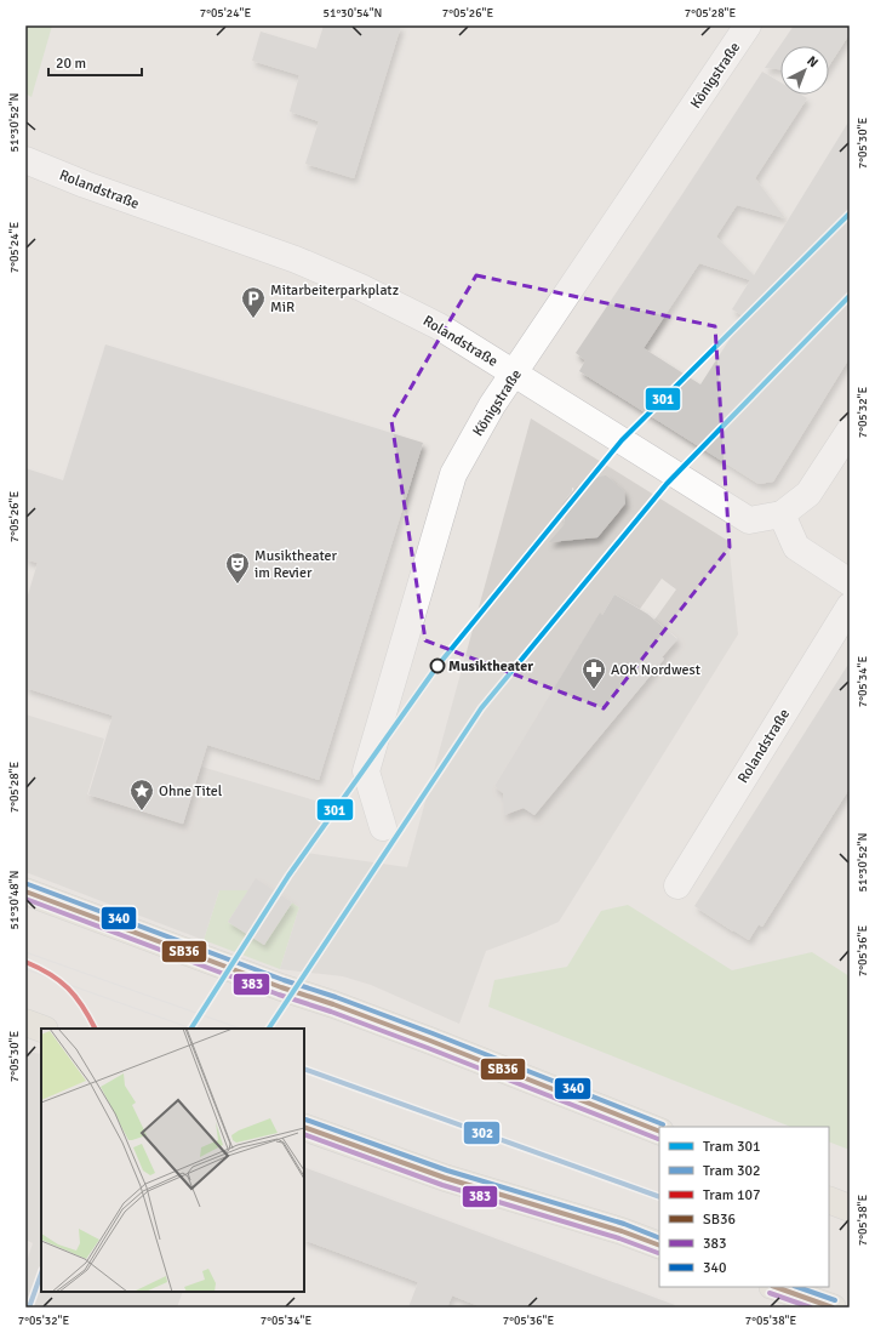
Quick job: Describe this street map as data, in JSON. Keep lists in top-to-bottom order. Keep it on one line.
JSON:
{"streets":{"street":["Königstraße","Rolandstraße"]},"crossings":[["Königstraße","Rolandstraße"]],"places":{"parking":["Mitarbeiterparkplatz MiR"],"theatre":["Musiktheater im Revier"],"other":["Musiktheater"],"pharmacy":["AOK Nordwest"],"place":["Ohne Titel"]},"lines":["tram line 301","transit line 340","transit line SB36","transit line 383","tram line 107","tram line 302"],"legend":["Tram 301","Tram 302","Tram 107","SB36","383","340"],"scale_bar":"20 m","north":"top right","coordinates":["7°05'24\"E","51°30'54\"N","7°05'26\"E","7°05'28\"E","51°30'52\"N","7°05'30\"E","7°05'32\"E","7°05'34\"E","51°30'48\"N","7°05'36\"E","7°05'38\"E"]}
